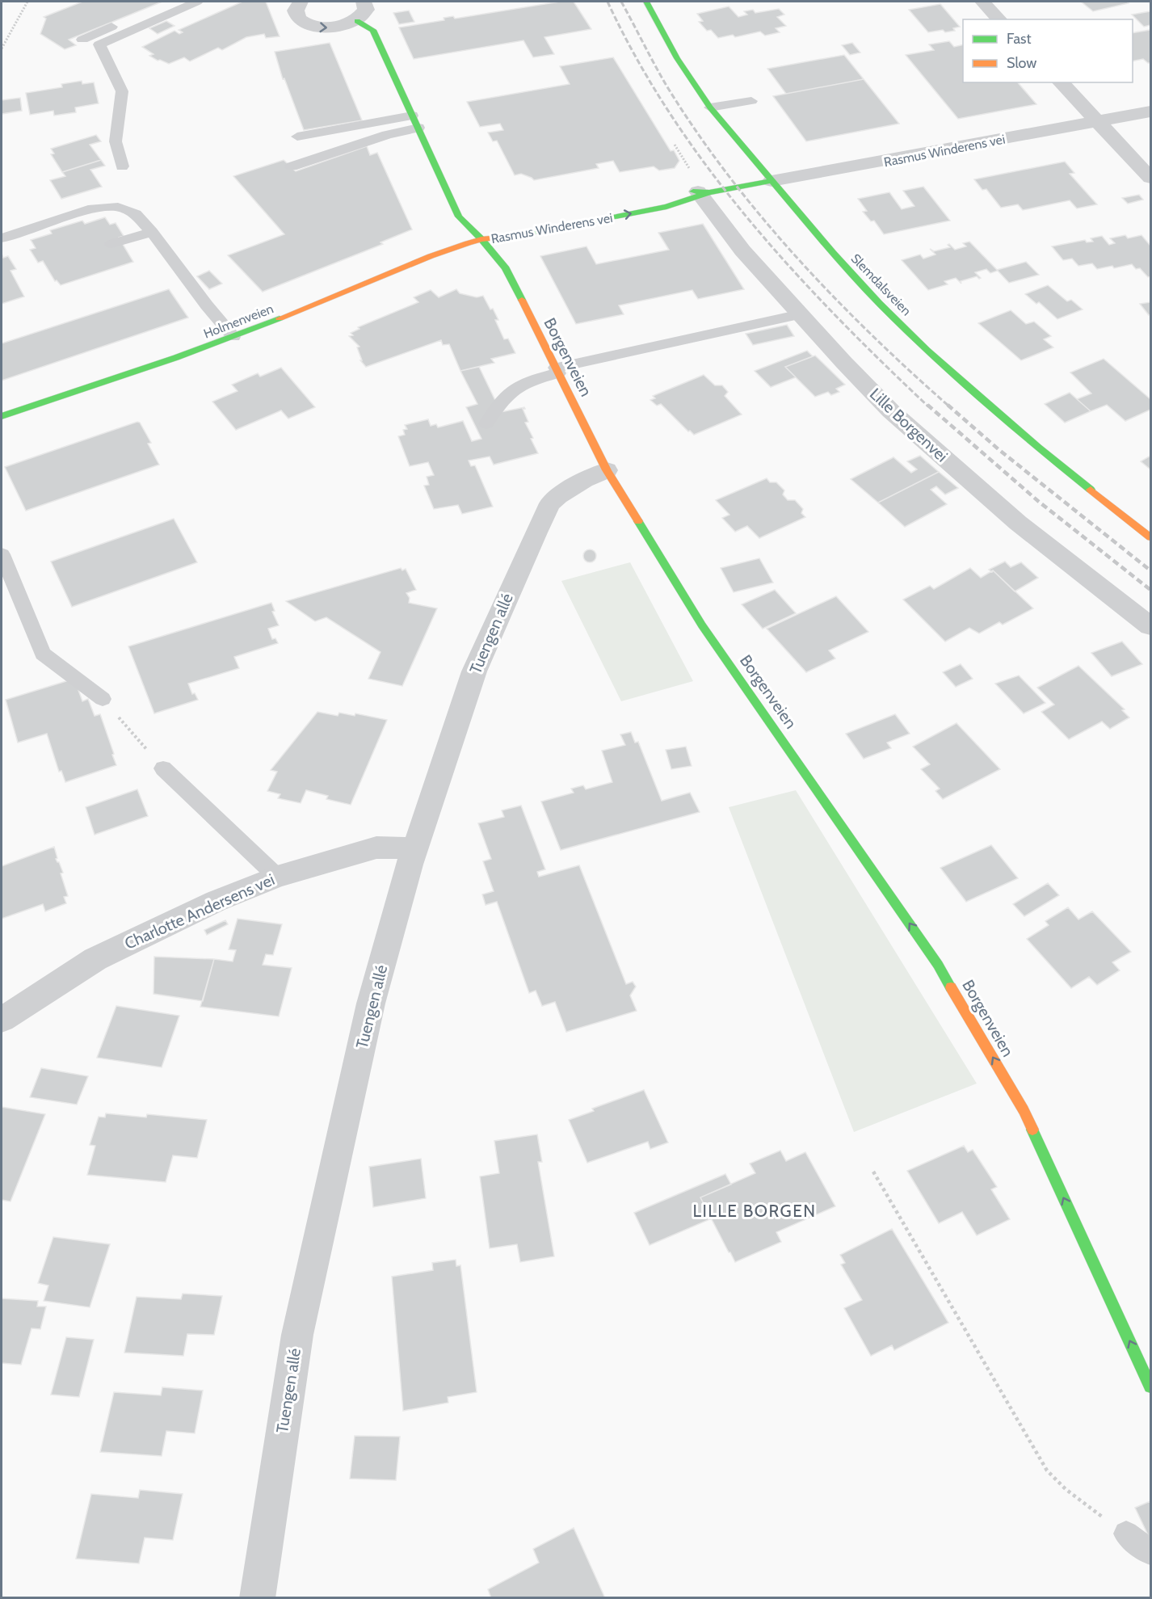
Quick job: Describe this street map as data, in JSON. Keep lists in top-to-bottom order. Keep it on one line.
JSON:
{"streets":{"street":["Rasmus Winderens vei","Slemdalsveien","Holmenveien","Borgenveien","Lille Borgenvei","Tuengen allé","Charlotte Andersens vei"]},"crossings":[["Rasmus Winderens vei","Slemdalsveien"],["Rasmus Winderens vei","Holmenveien"],["Rasmus Winderens vei","Borgenveien"],["Rasmus Winderens vei","Lille Borgenvei"],["Holmenveien","Borgenveien"],["Borgenveien","Tuengen allé"],["Tuengen allé","Charlotte Andersens vei"]],"one_way":["Borgenveien"],"districts":["LILLE BORGEN"],"legend":["Fast","Slow"]}
